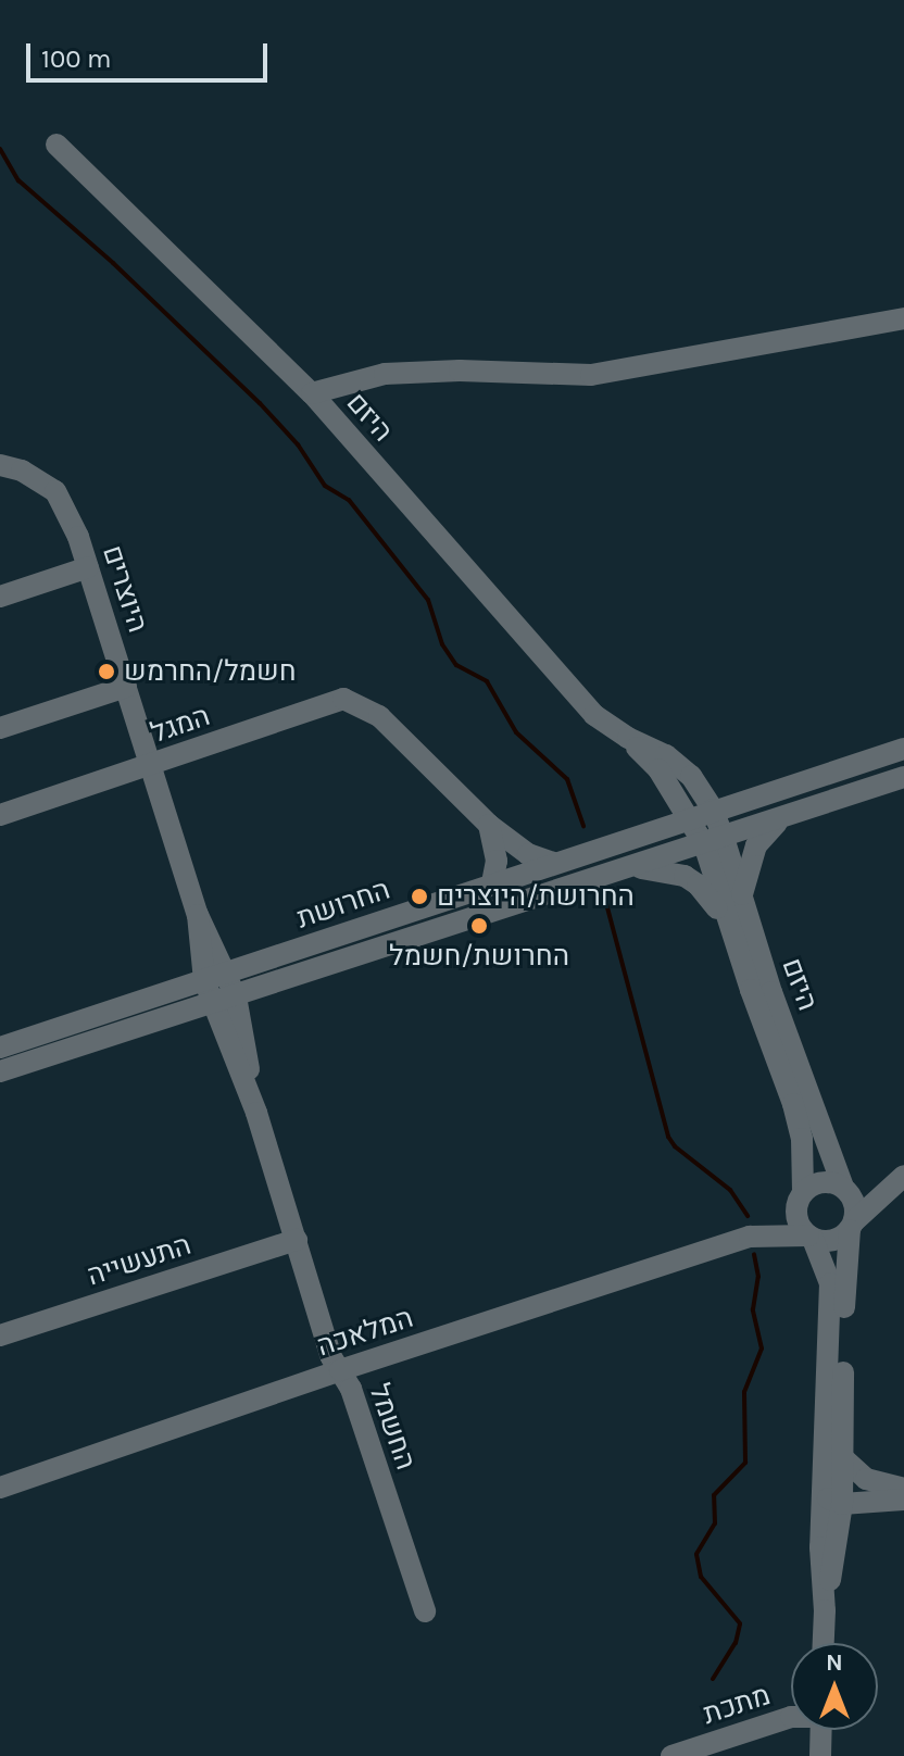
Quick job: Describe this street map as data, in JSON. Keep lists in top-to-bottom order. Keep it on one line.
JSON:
{"streets":{"street":["היזם","היוצרים","המגל","החרושת","התעשייה","המלאכה","החשמל","מתכת"]},"crossings":[["היזם","החרושת"],["היזם","המלאכה"],["היוצרים","המגל"],["היוצרים","החרושת"],["היוצרים","החשמל"],["המגל","החרושת"],["החרושת","החשמל"],["התעשייה","החשמל"],["המלאכה","החשמל"]],"places":["חשמל/החרמש","החרושת/היוצרים","החרושת/חשמל"],"scale_bar":"100 m","north":"top"}
